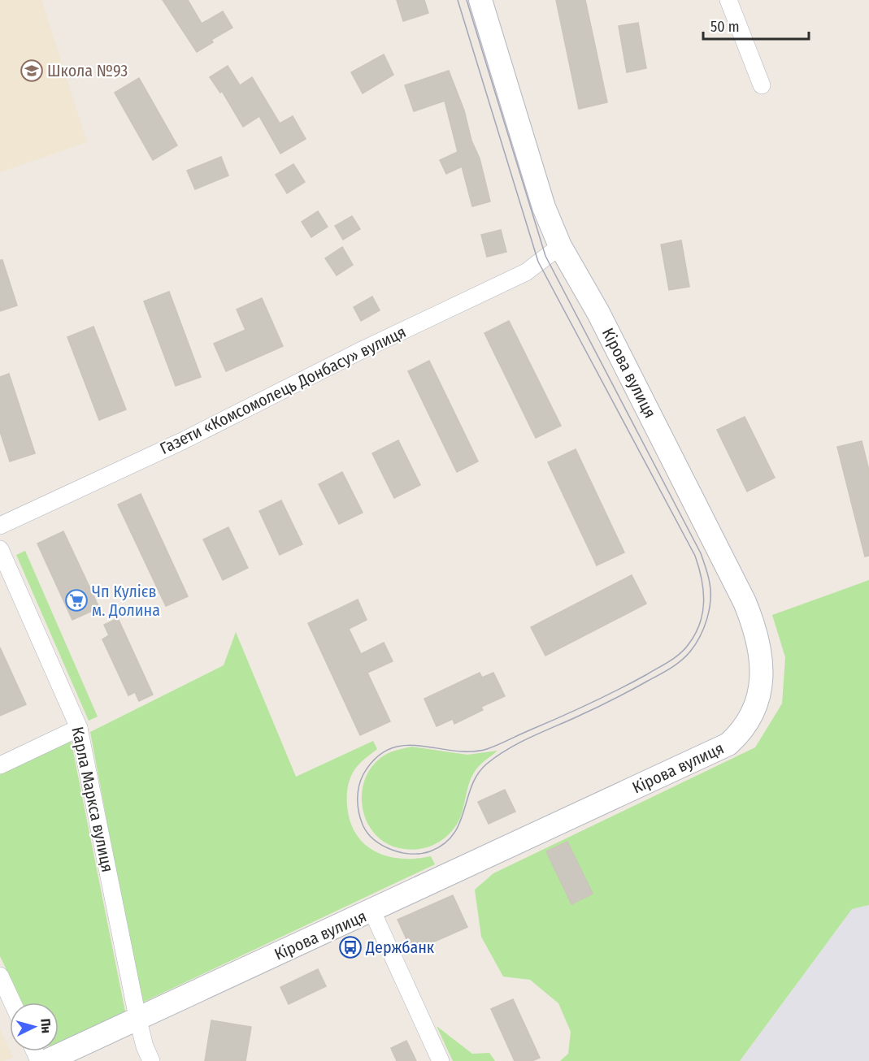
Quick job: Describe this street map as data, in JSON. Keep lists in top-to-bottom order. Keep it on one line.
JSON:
{"streets":{"main road":["Кірова вулиця"],"street":["Газети «Комсомолець Донбасу» вулиця","Карла Маркса вулиця"]},"crossings":[["Кірова вулиця","Газети «Комсомолець Донбасу» вулиця"],["Кірова вулиця","Карла Маркса вулиця"]],"places":{"school or university":["Школа №93"],"supermarket":["Чп Кулієв м. Долина"],"bus stop":["Держбанк"]},"scale_bar":"50 m","north":"right"}
